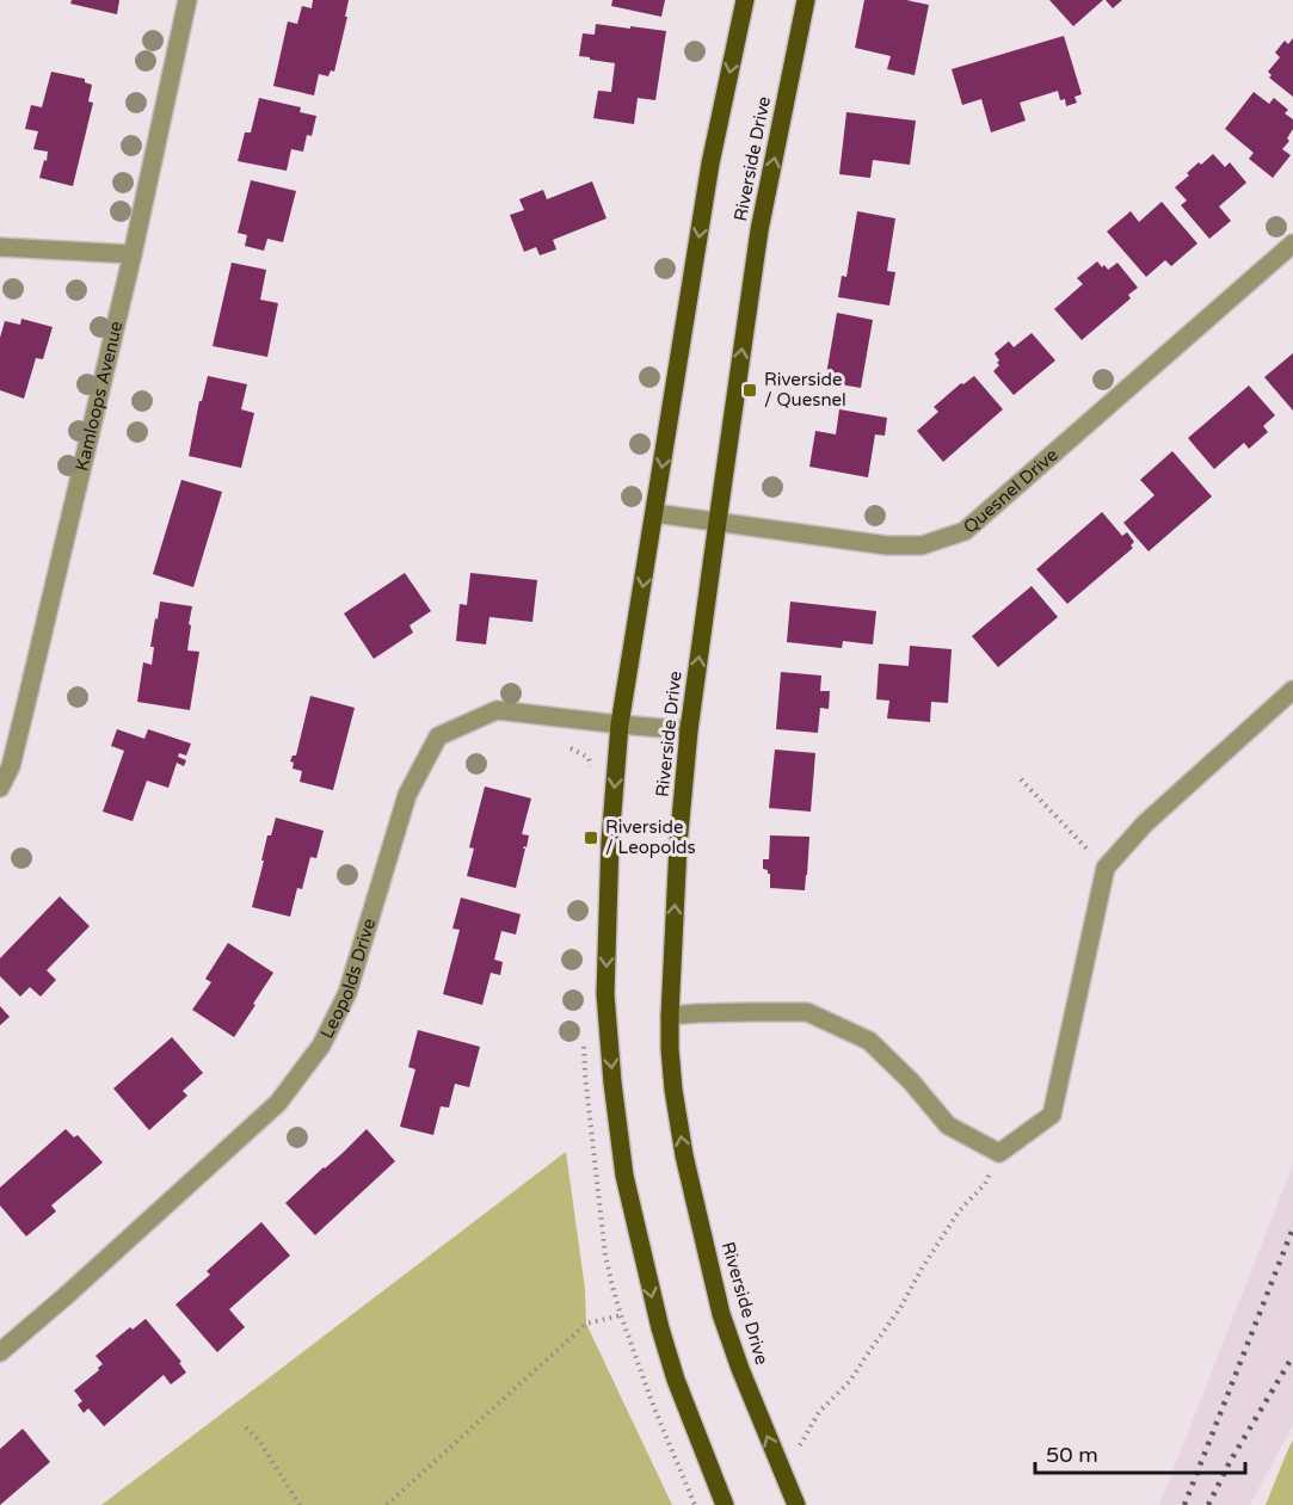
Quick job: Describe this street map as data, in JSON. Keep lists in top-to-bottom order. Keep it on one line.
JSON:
{"streets":{"main road":["Riverside Drive"],"street":["Kamloops Avenue","Quesnel Drive","Leopolds Drive"]},"crossings":[["Riverside Drive","Quesnel Drive"],["Riverside Drive","Leopolds Drive"]],"places":{"transit":["Riverside / Quesnel","Riverside / Leopolds"]},"scale_bar":"50 m"}
